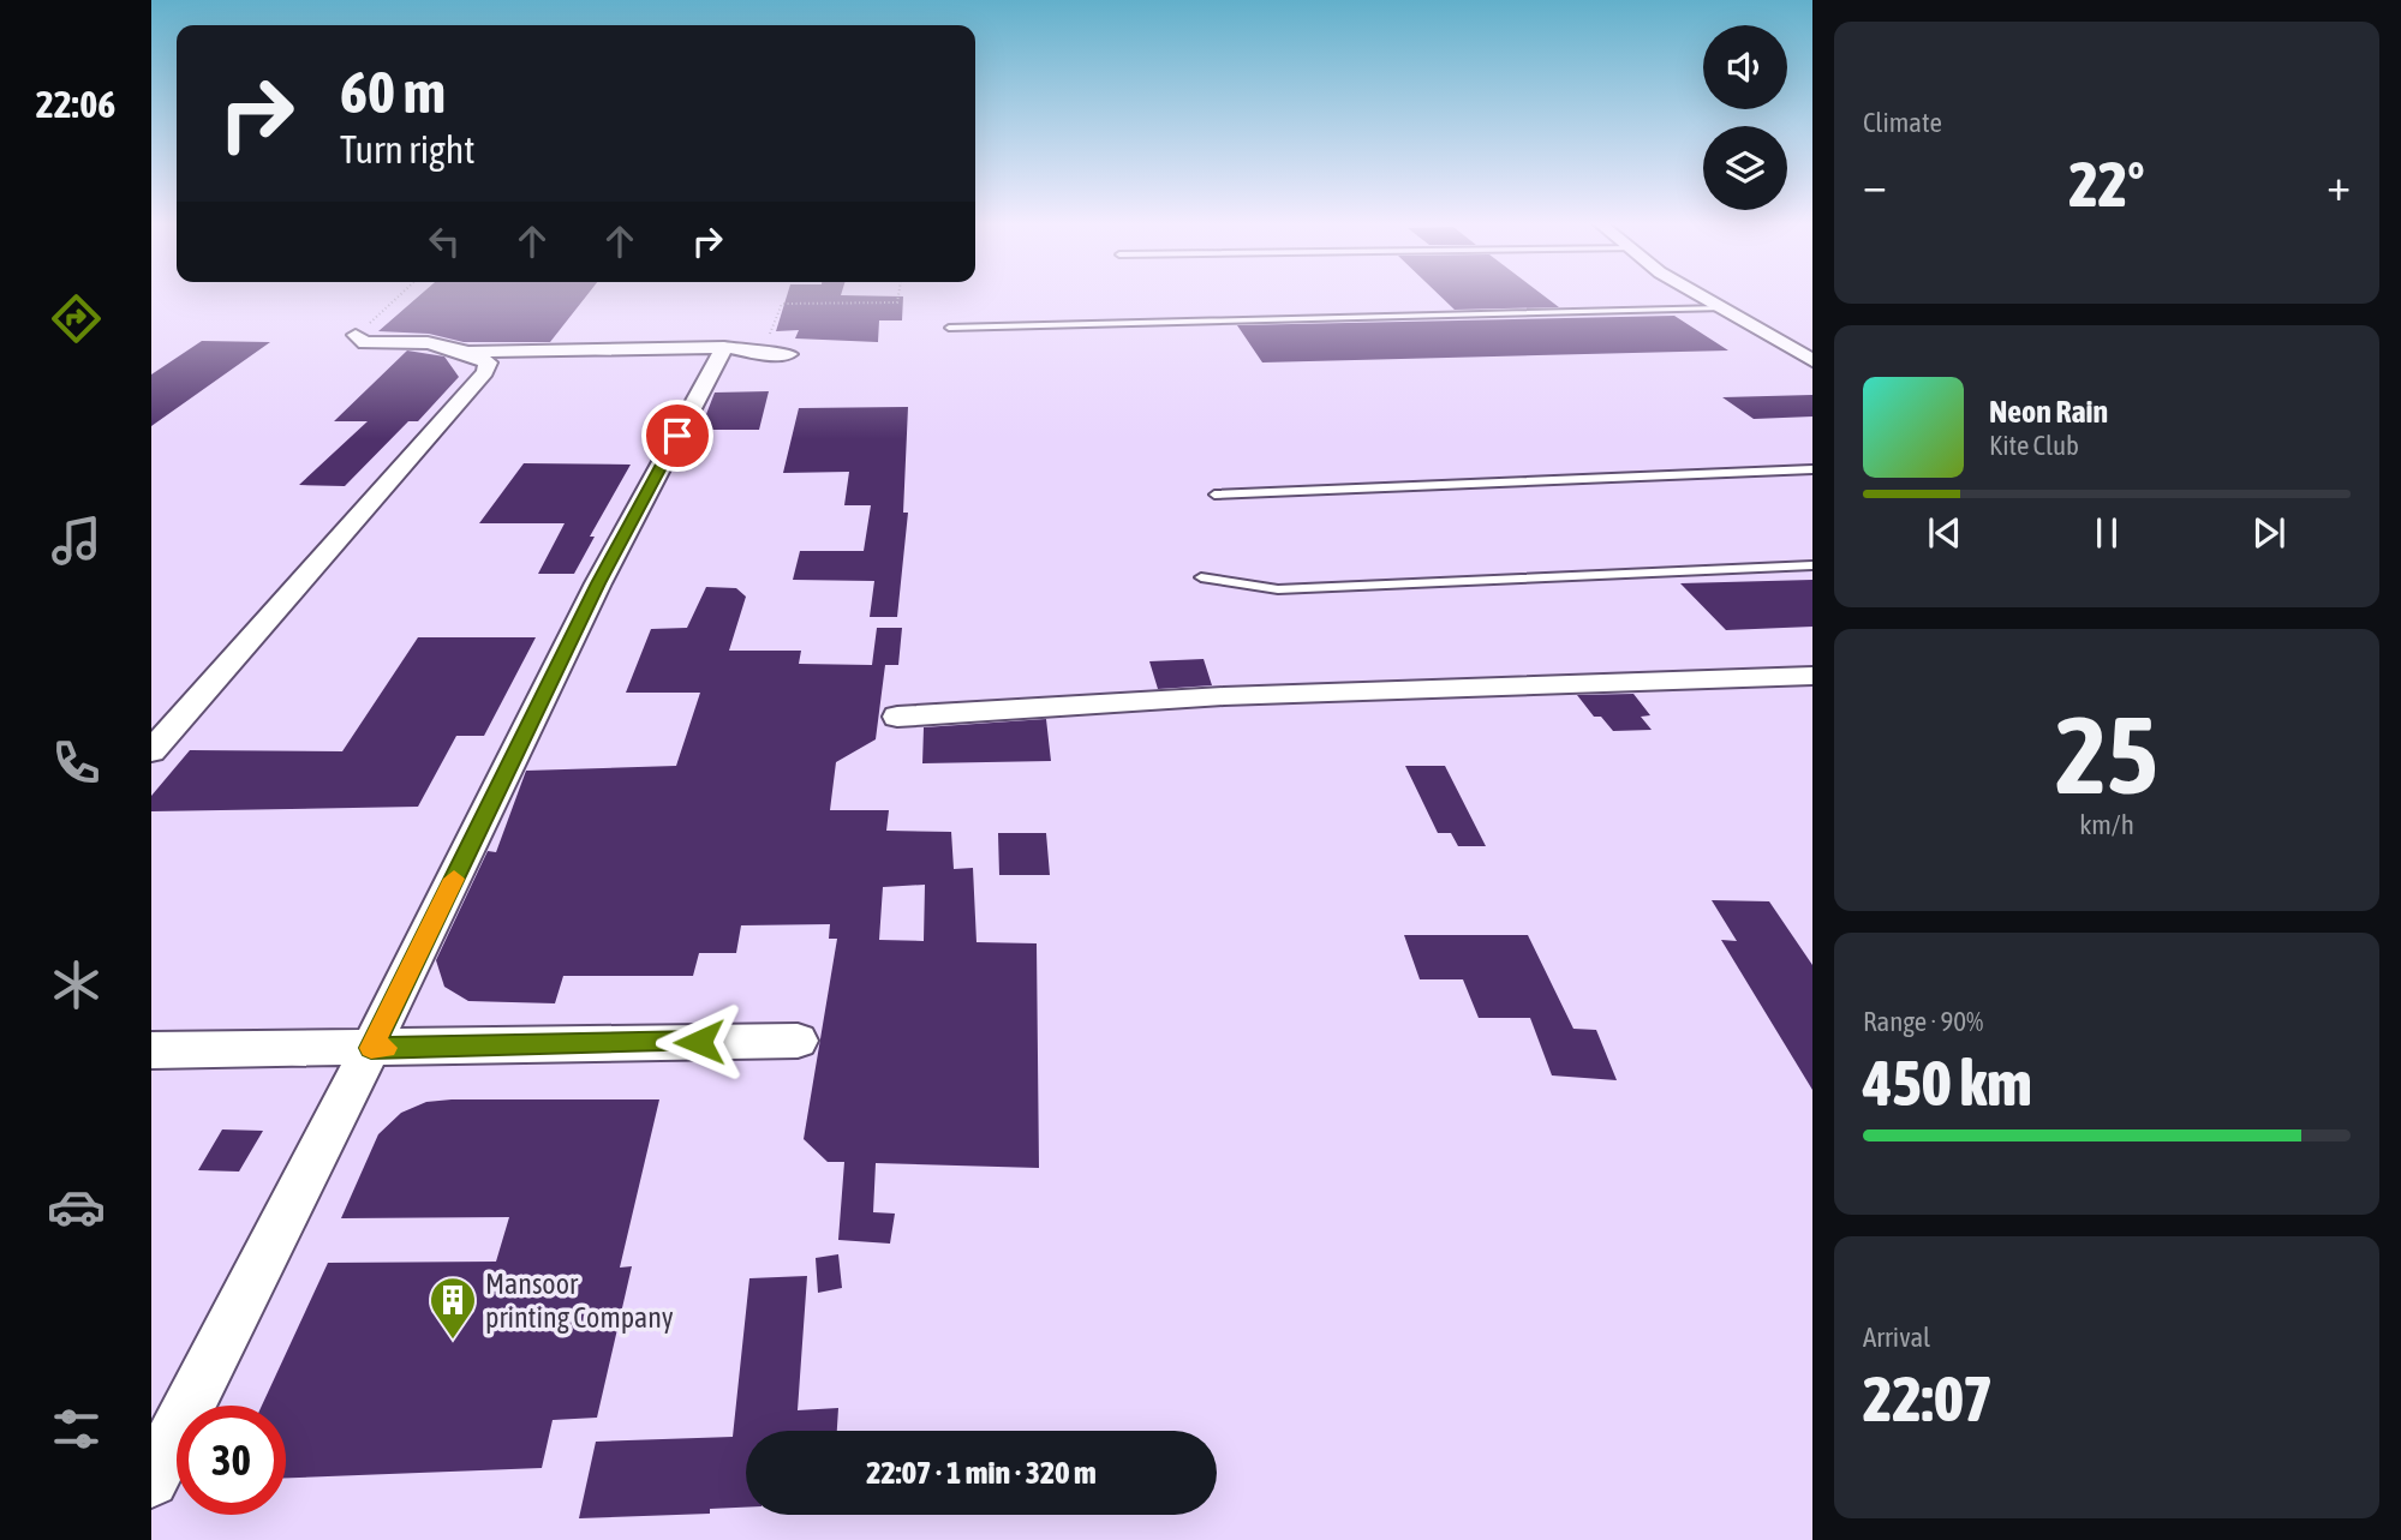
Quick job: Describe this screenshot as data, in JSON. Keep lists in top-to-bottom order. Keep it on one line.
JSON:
{"places":{"building":["Mansoor printing Company"]},"page":{"tabs":"22:06","tile":["Climate",["25","km/h"],["Range · 90%","450 km"],["Arrival","22:07"]],"turn":["60 m","Turn right"],"heat":["−","22°","+"],"song":["Neon Rain","Kite Club"],"limit":"30","trip":"22:07 · 1 min · 320 m"}}
